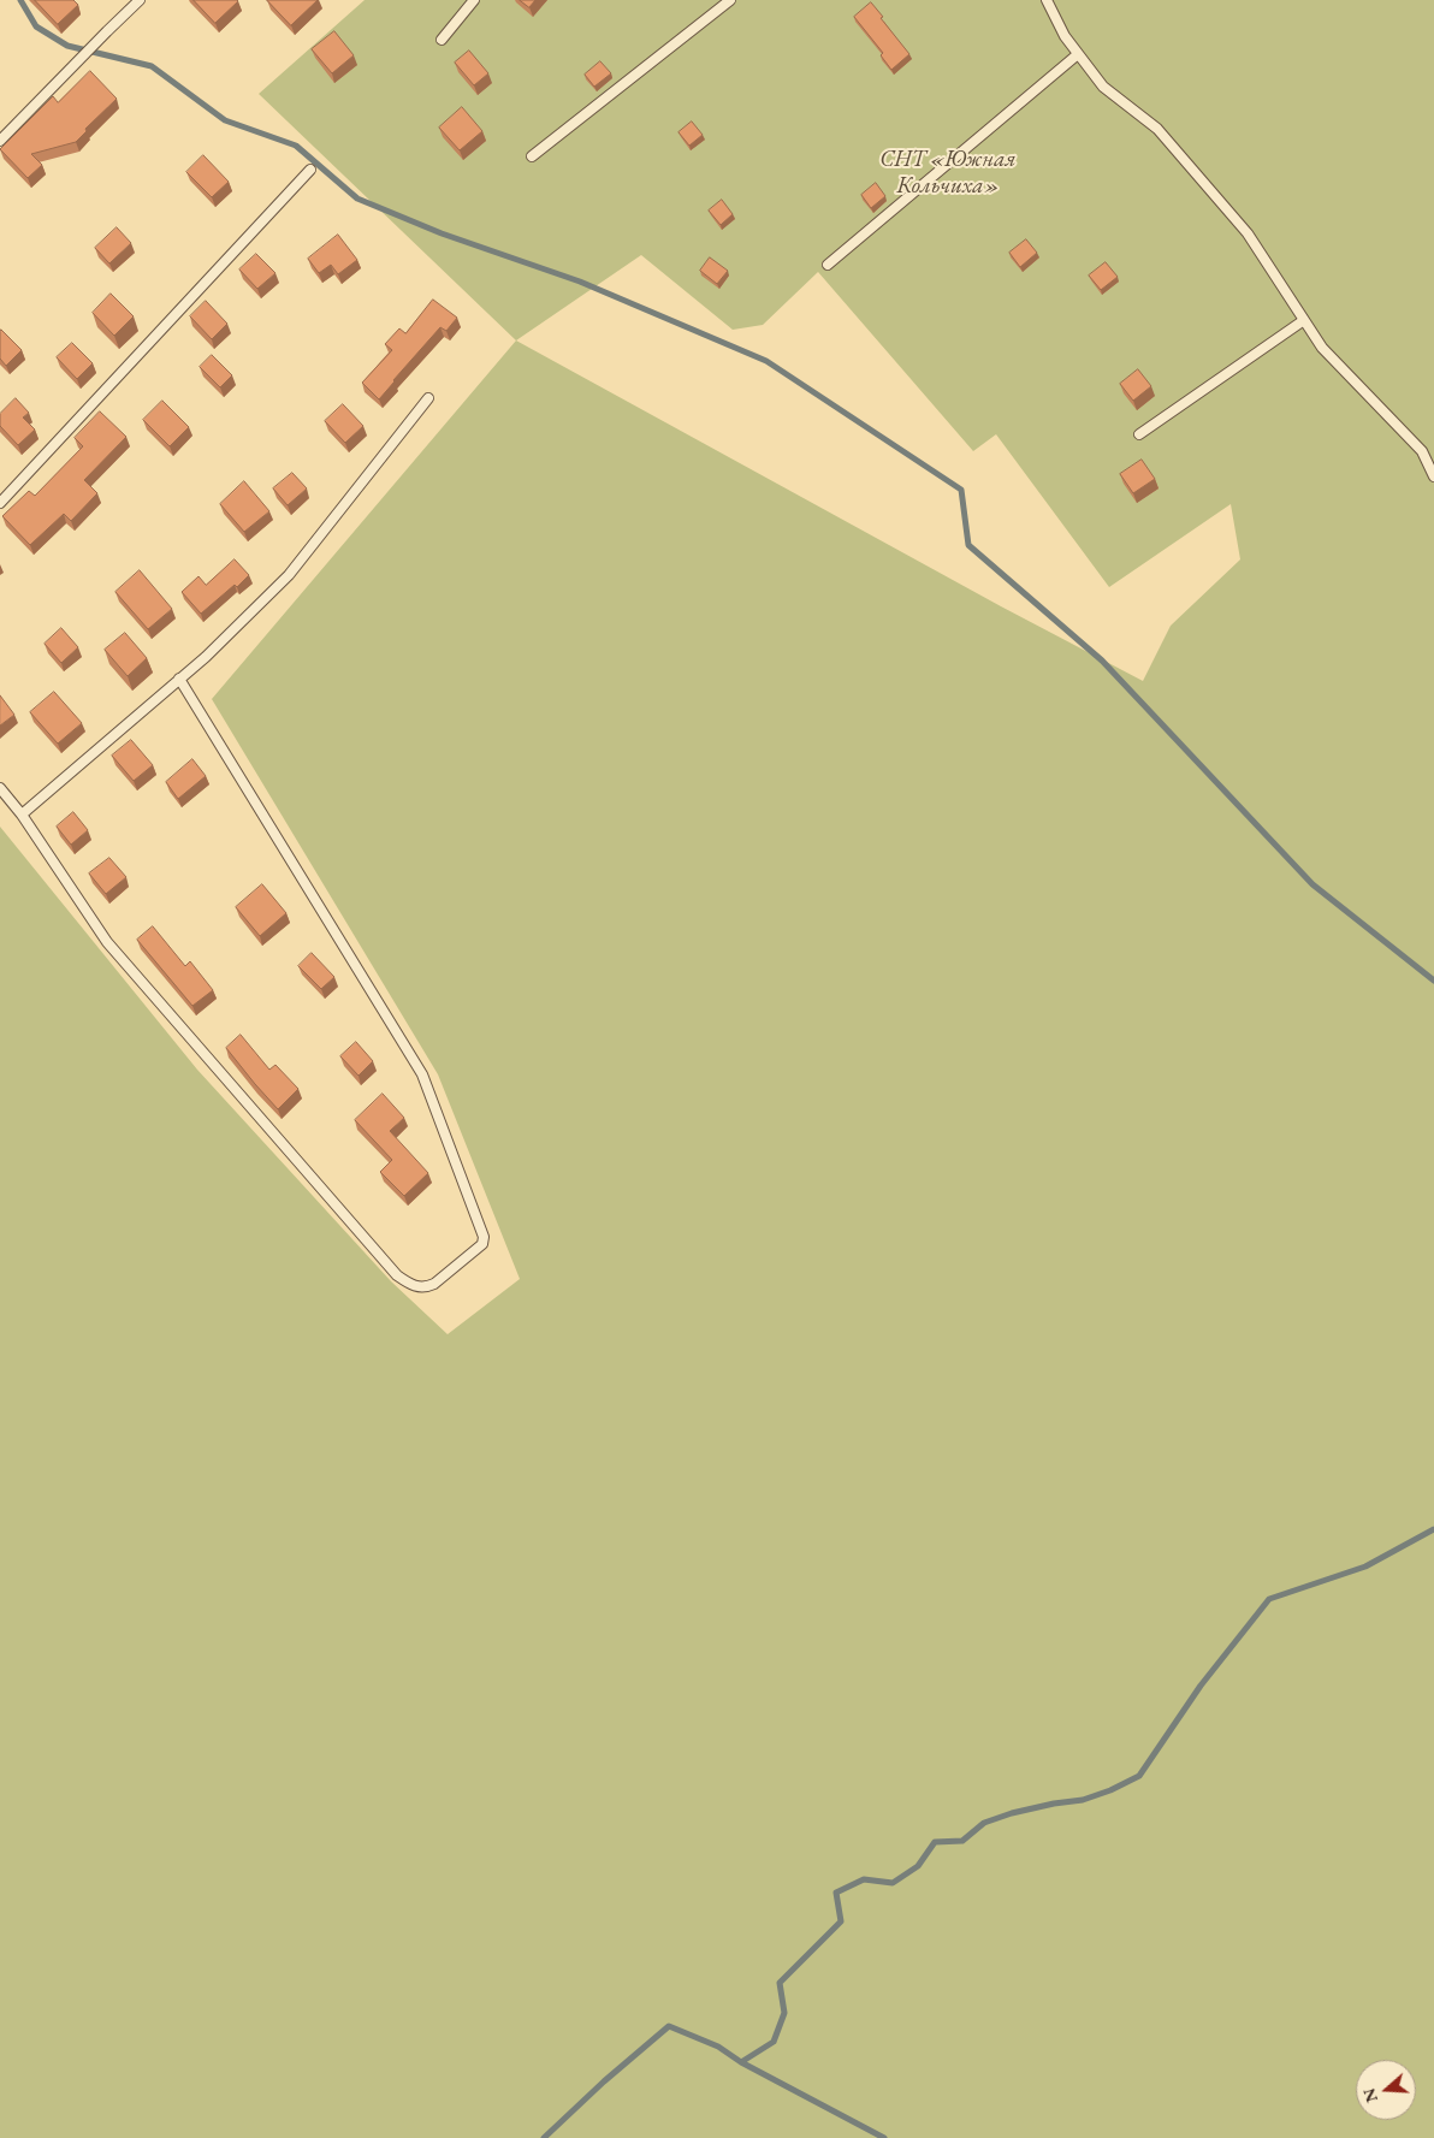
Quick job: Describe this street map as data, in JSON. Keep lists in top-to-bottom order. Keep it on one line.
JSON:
{"parks":["СНТ «Южная Кольчиха»"],"north":"left"}
